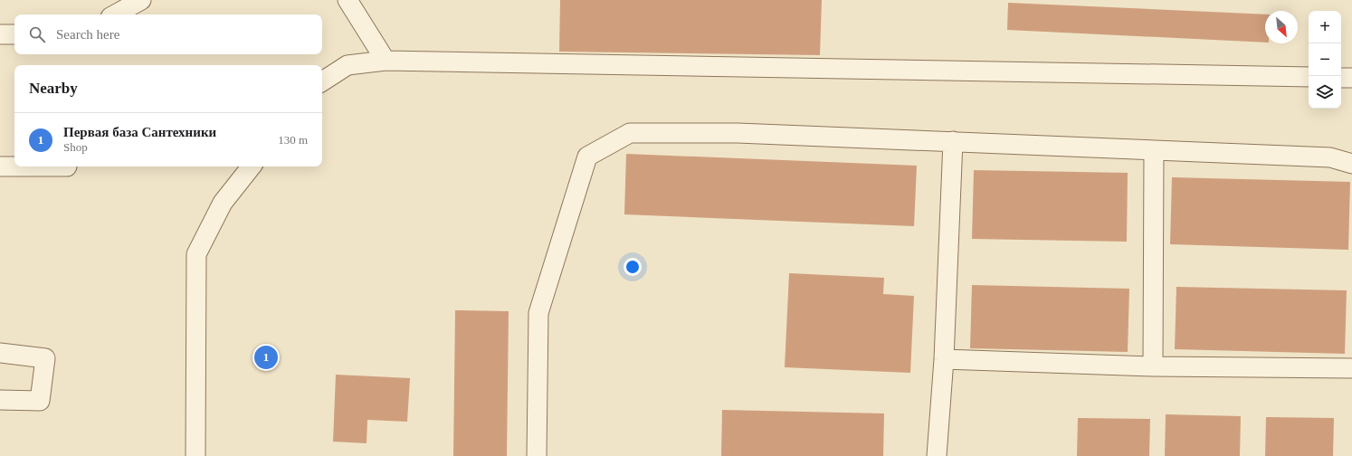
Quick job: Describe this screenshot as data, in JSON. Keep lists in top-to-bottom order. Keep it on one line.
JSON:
{"north":"bottom right","page":{"map_buttons":["+","−"],"search":"Search here","heading":"Nearby","list":[{"mark":"1","name":"Первая база Сантехники","note":"Shop","value":"130 m"}],"pins":"1"}}
